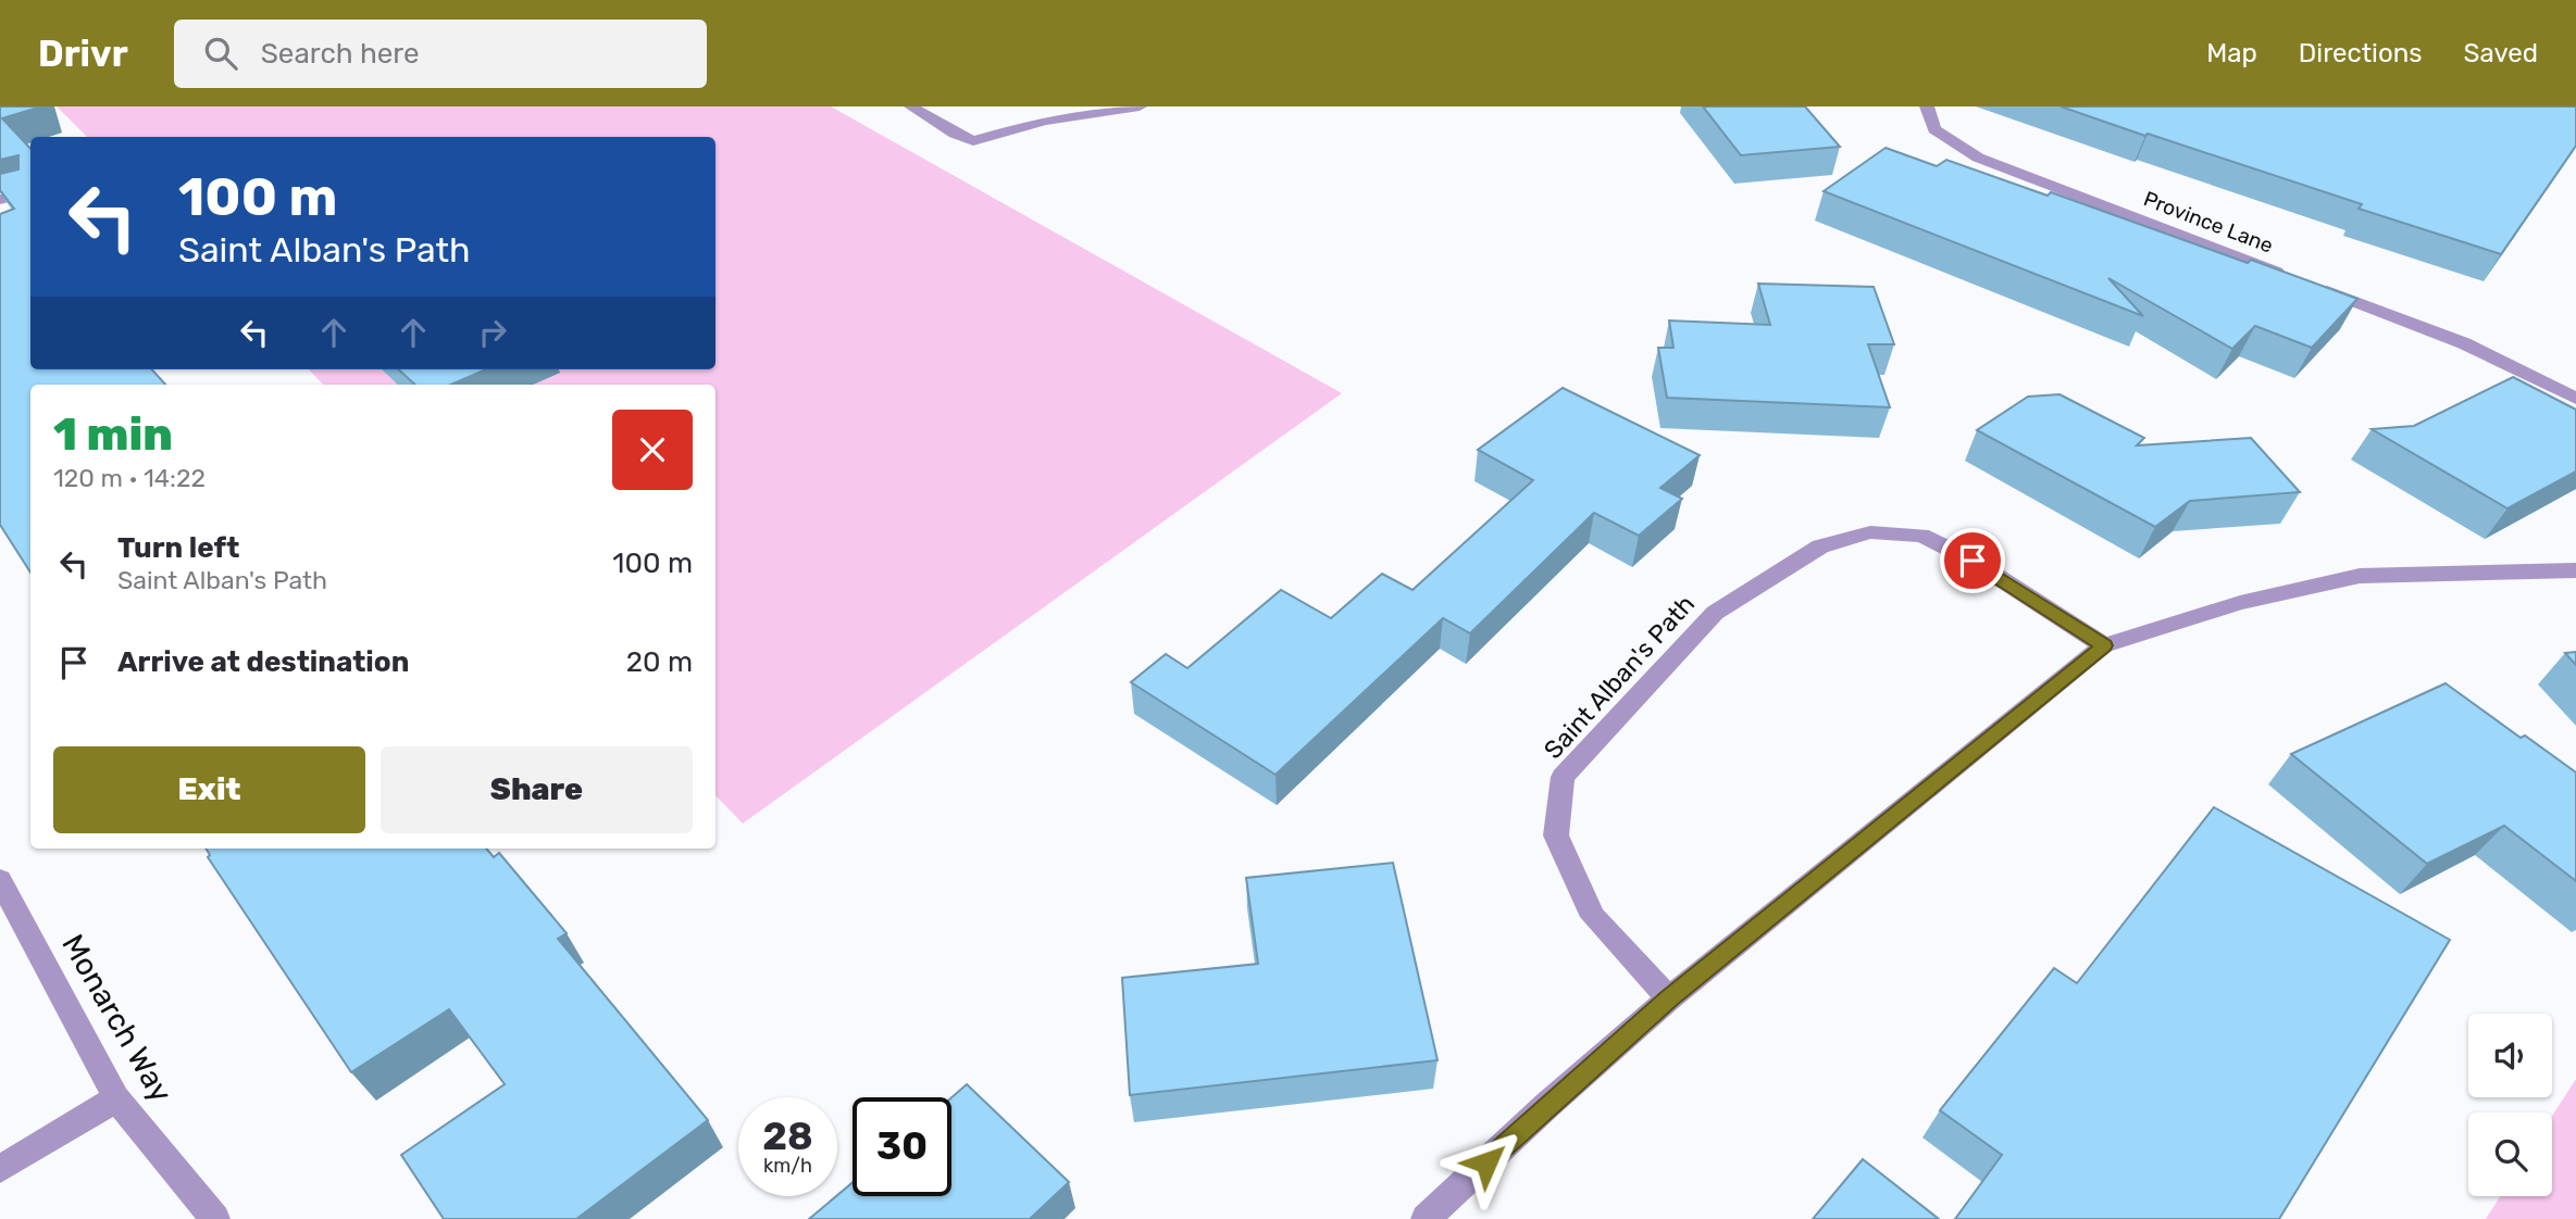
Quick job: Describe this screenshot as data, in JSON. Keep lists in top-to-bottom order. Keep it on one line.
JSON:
{"streets":{"street":["Province Lane","Saint Alban's Path","Monarch Way"]},"page":{"header":"Drivr","search":"Search here","nav":["Map","Directions","Saved"],"turn":["100 m","Saint Alban's Path"],"heading":["1 min","120 m · 14:22"],"list":[{"name":"Turn left","note":"Saint Alban's Path","value":"100 m"},{"name":"Arrive at destination","value":"20 m"}],"buttons":["Exit","Share"],"speed":"28 km/h","limit":"30"}}
